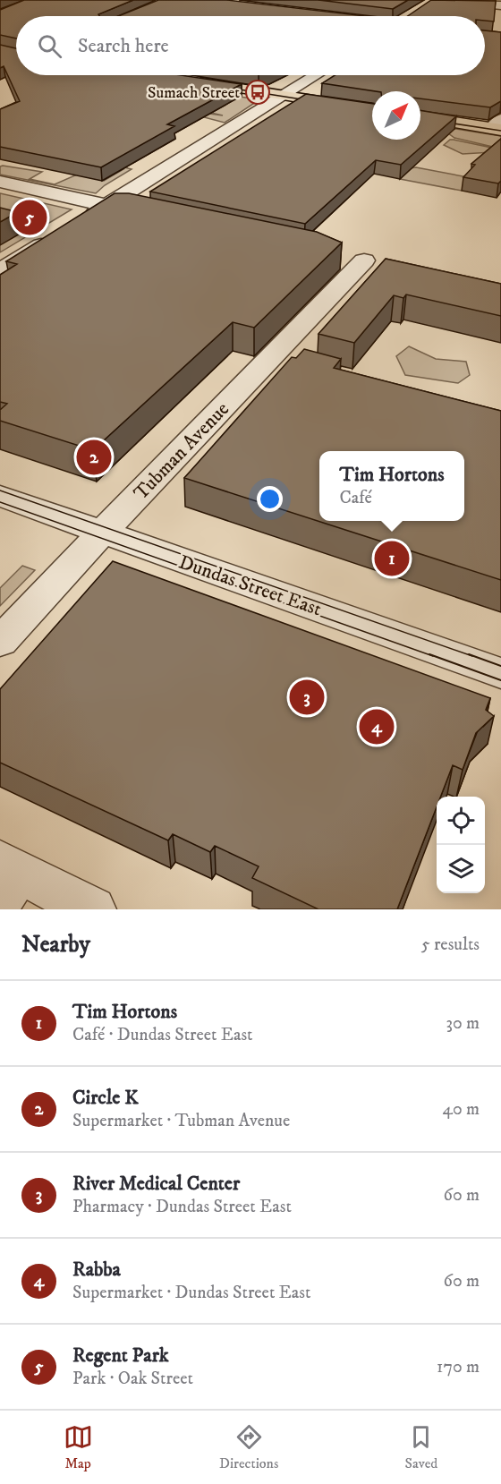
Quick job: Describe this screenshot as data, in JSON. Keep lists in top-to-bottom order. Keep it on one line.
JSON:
{"streets":{"street":["Tubman Avenue","Dundas Street East"]},"crossings":[["Tubman Avenue","Dundas Street East"]],"places":{"bus stop":["Sumach Street"]},"north":"top right","page":{"search":"Search here","pins":["5","2","1","3","4"],"popup":["Tim Hortons","Café"],"heading":["Nearby","5 results"],"list":[{"mark":"1","name":"Tim Hortons","note":"Café · Dundas Street East","value":"30 m"},{"mark":"2","name":"Circle K","note":"Supermarket · Tubman Avenue","value":"40 m"},{"mark":"3","name":"River Medical Center","note":"Pharmacy · Dundas Street East","value":"60 m"},{"mark":"4","name":"Rabba","note":"Supermarket · Dundas Street East","value":"60 m"},{"mark":"5","name":"Regent Park","note":"Park · Oak Street","value":"170 m"}],"nav":["Map","Directions","Saved"]}}
